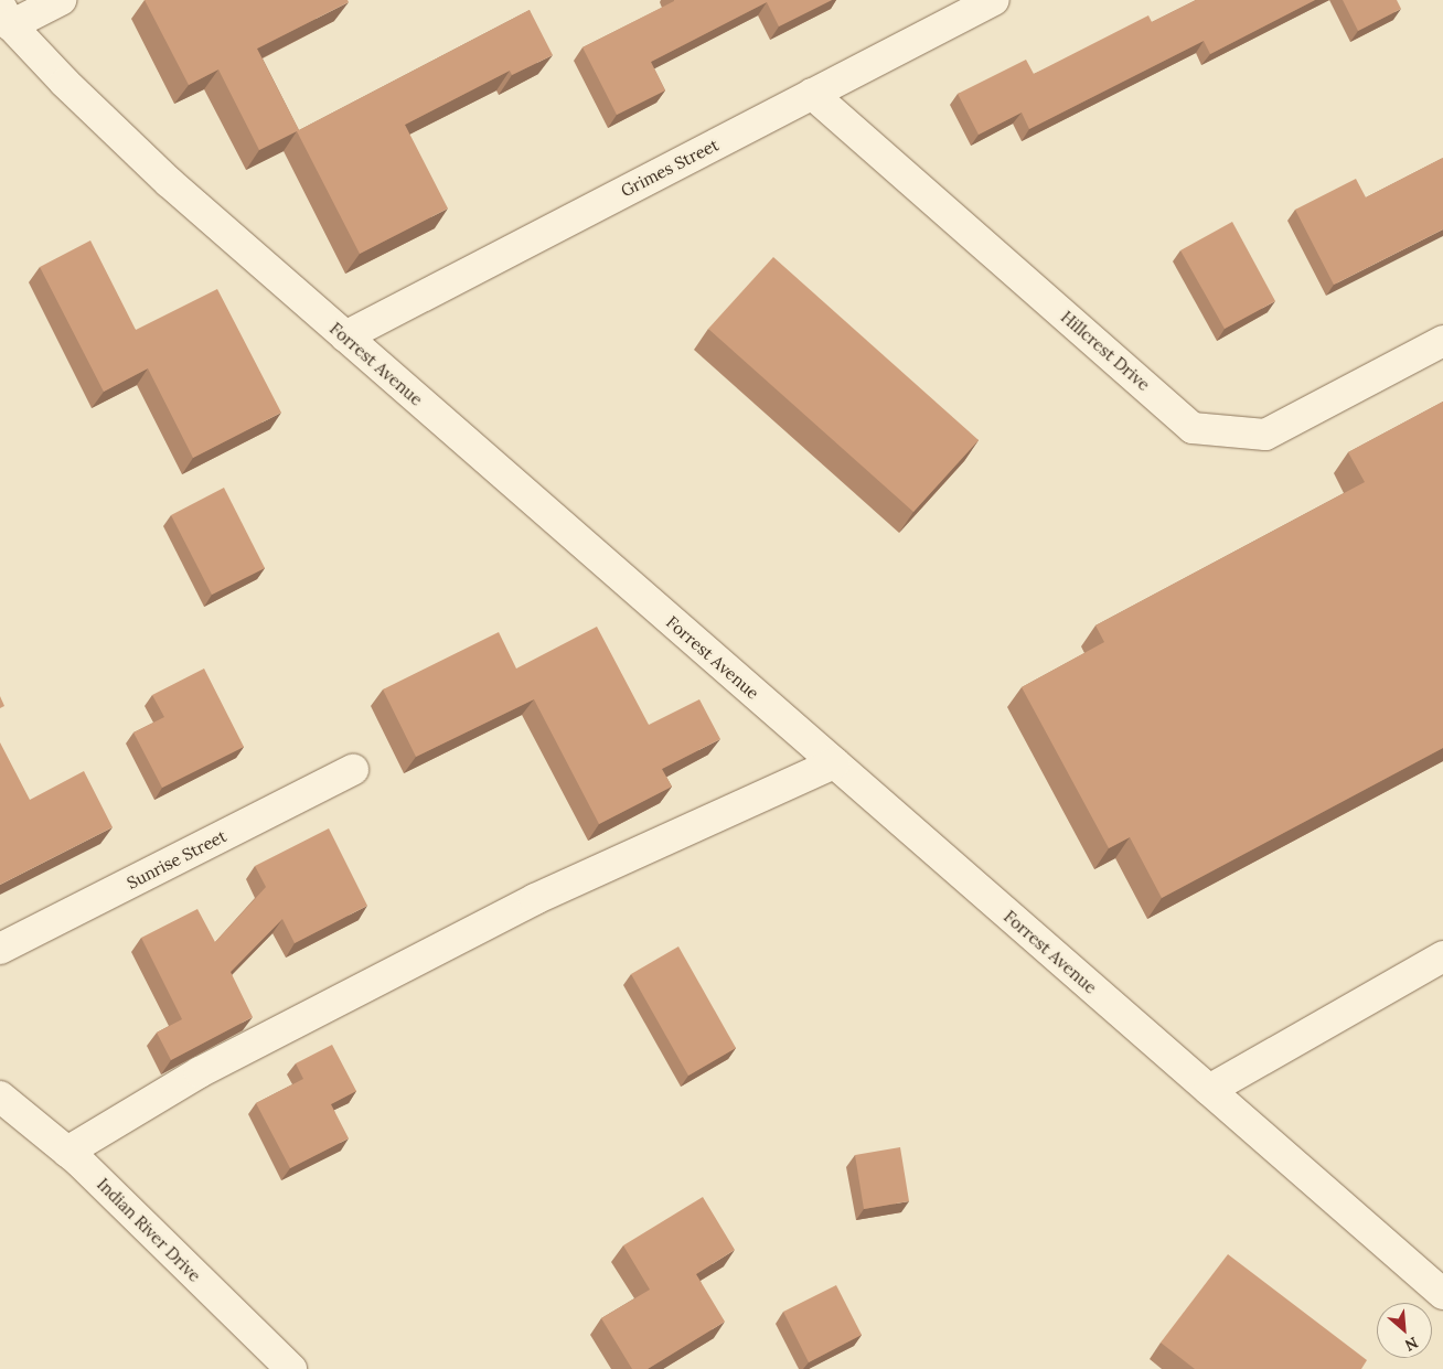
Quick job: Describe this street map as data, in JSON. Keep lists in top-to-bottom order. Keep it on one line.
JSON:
{"streets":{"street":["Grimes Street","Hillcrest Drive","Forrest Avenue","Sunrise Street","Indian River Drive"]},"crossings":[["Grimes Street","Hillcrest Drive"],["Grimes Street","Forrest Avenue"]],"north":"bottom right"}
